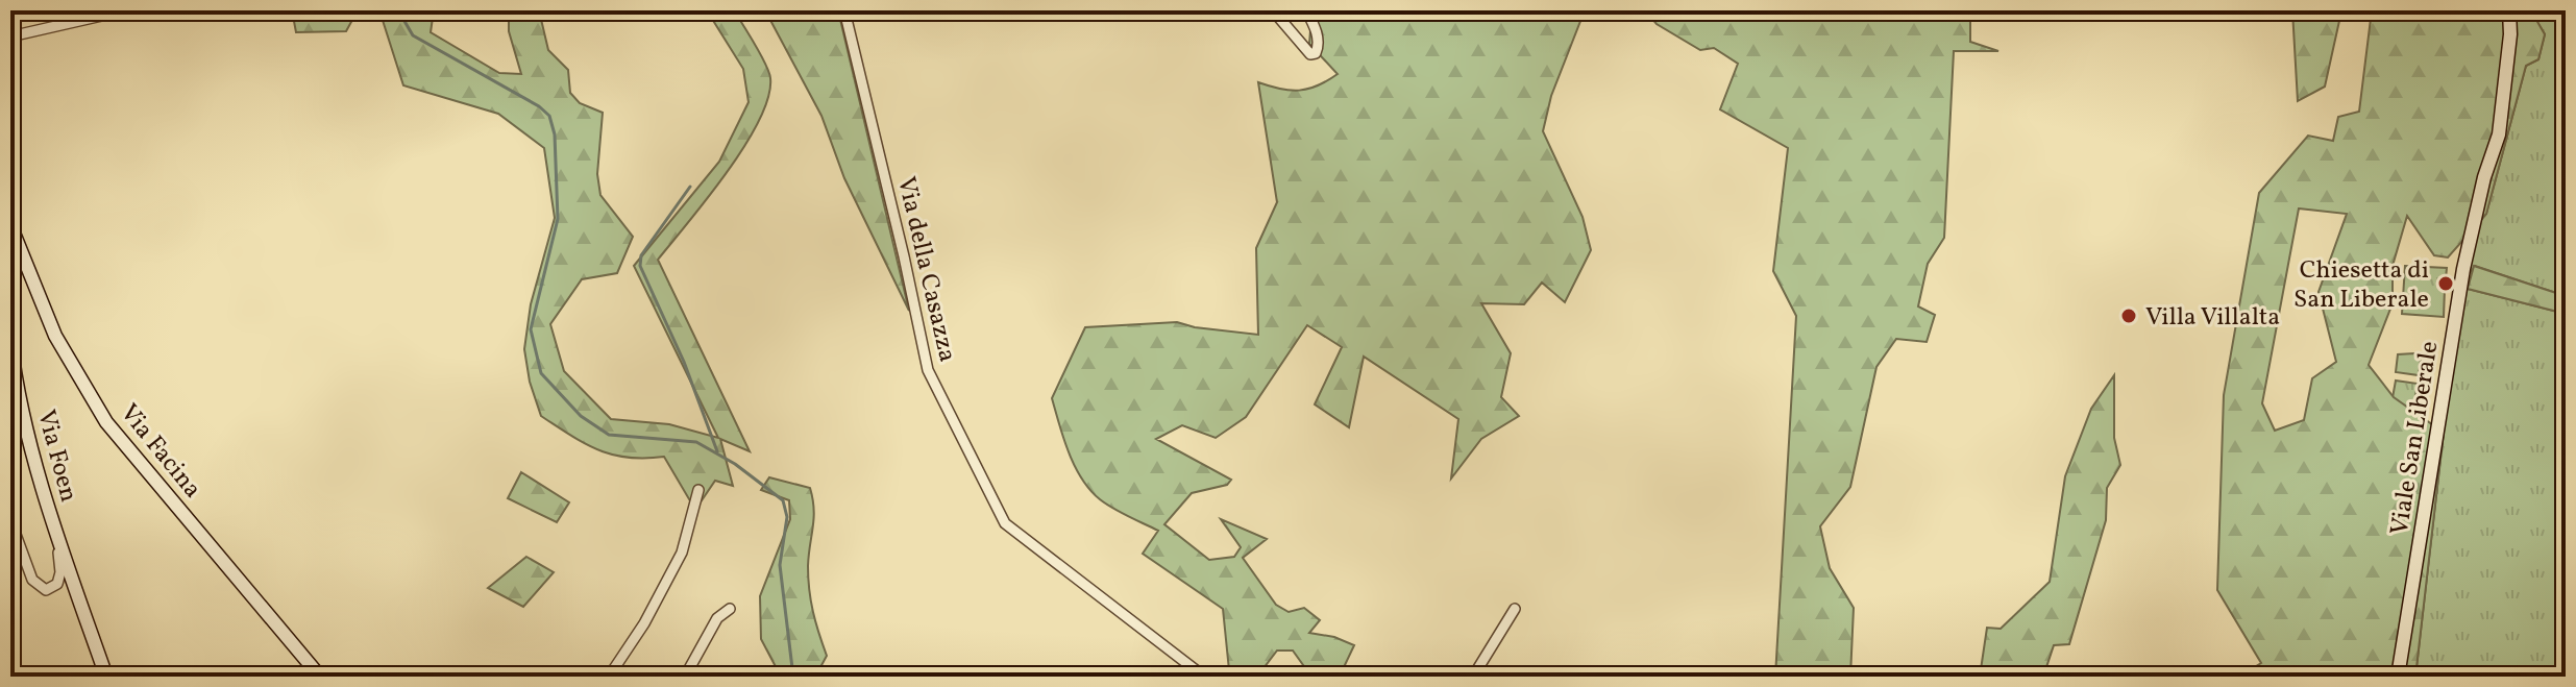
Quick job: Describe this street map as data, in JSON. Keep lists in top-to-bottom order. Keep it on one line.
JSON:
{"streets":{"street":["Via della Casazza","Viale San Liberale","Via Facina","Via Foen"]},"places":["Chiesetta di San Liberale","Villa Villalta"]}
